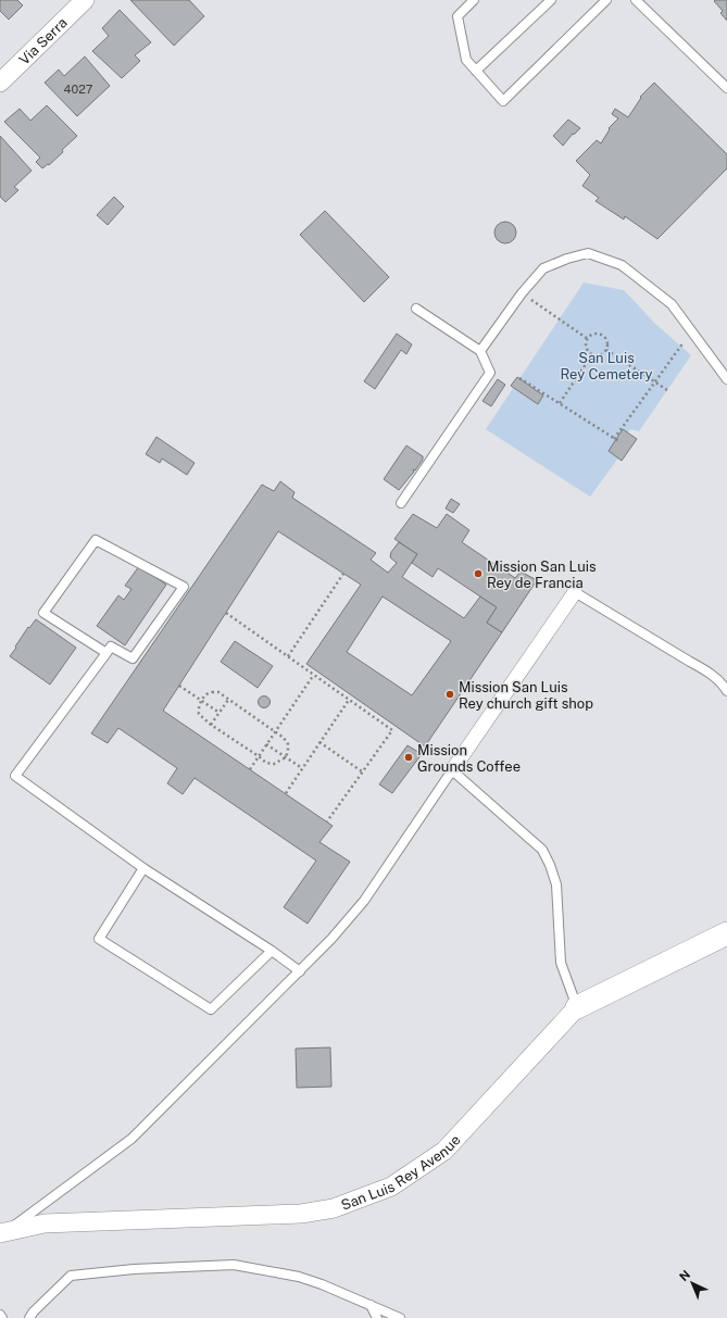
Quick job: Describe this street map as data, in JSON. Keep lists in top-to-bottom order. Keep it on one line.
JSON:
{"streets":{"street":["Via Serra","San Luis Rey Avenue"]},"parks":["San Luis Rey Cemetery"],"places":["Mission San Luis Rey de Francia","Mission San Luis Rey church gift shop","Mission Grounds Coffee"],"house_numbers":["4027"],"north":"top left"}
